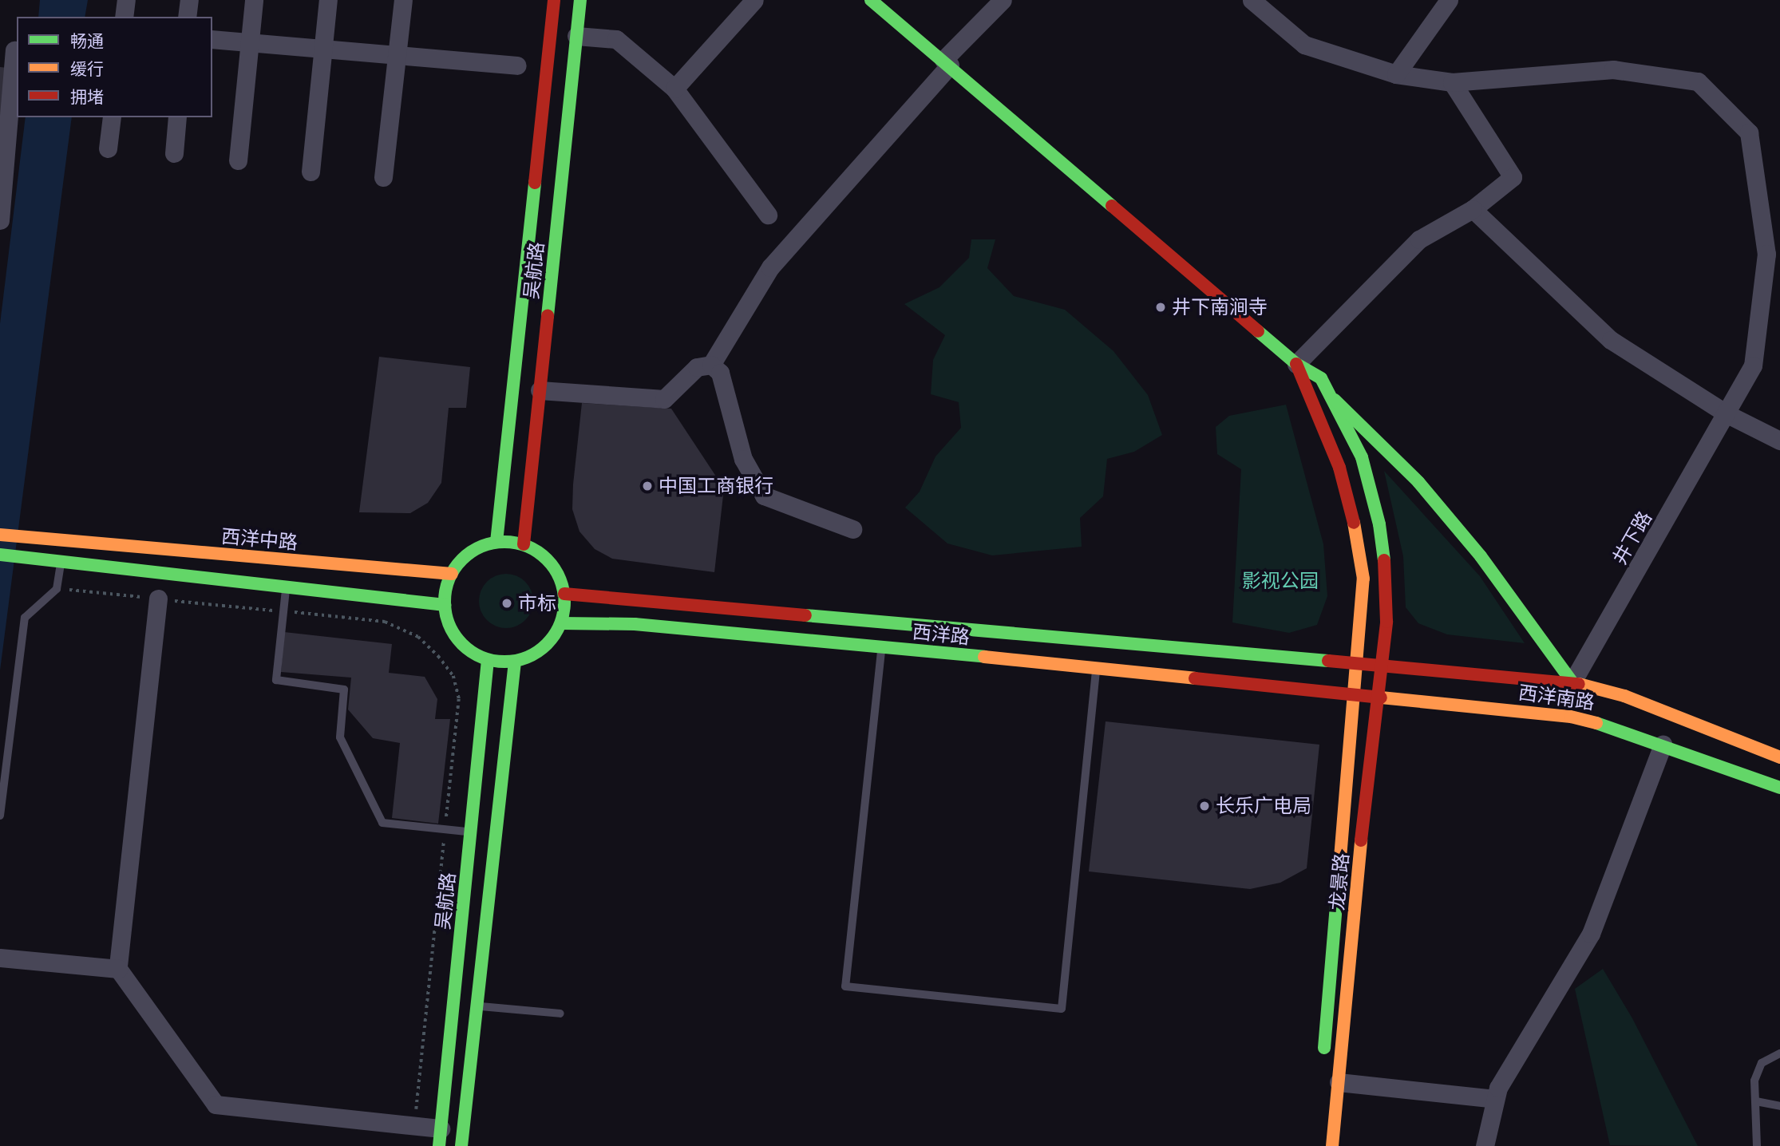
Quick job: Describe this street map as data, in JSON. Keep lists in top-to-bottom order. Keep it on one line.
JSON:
{"streets":{"main road":["吴航路","西洋中路","西洋路","西洋南路","龙景路"],"street":["井下路"]},"crossings":[["吴航路","西洋中路"],["吴航路","西洋路"],["井下路","西洋南路"],["西洋中路","西洋路"],["西洋路","西洋南路"],["西洋南路","龙景路"]],"parks":["影视公园"],"places":["井下南涧寺","中国工商银行","市标","长乐广电局"],"legend":["畅通","缓行","拥堵"]}
